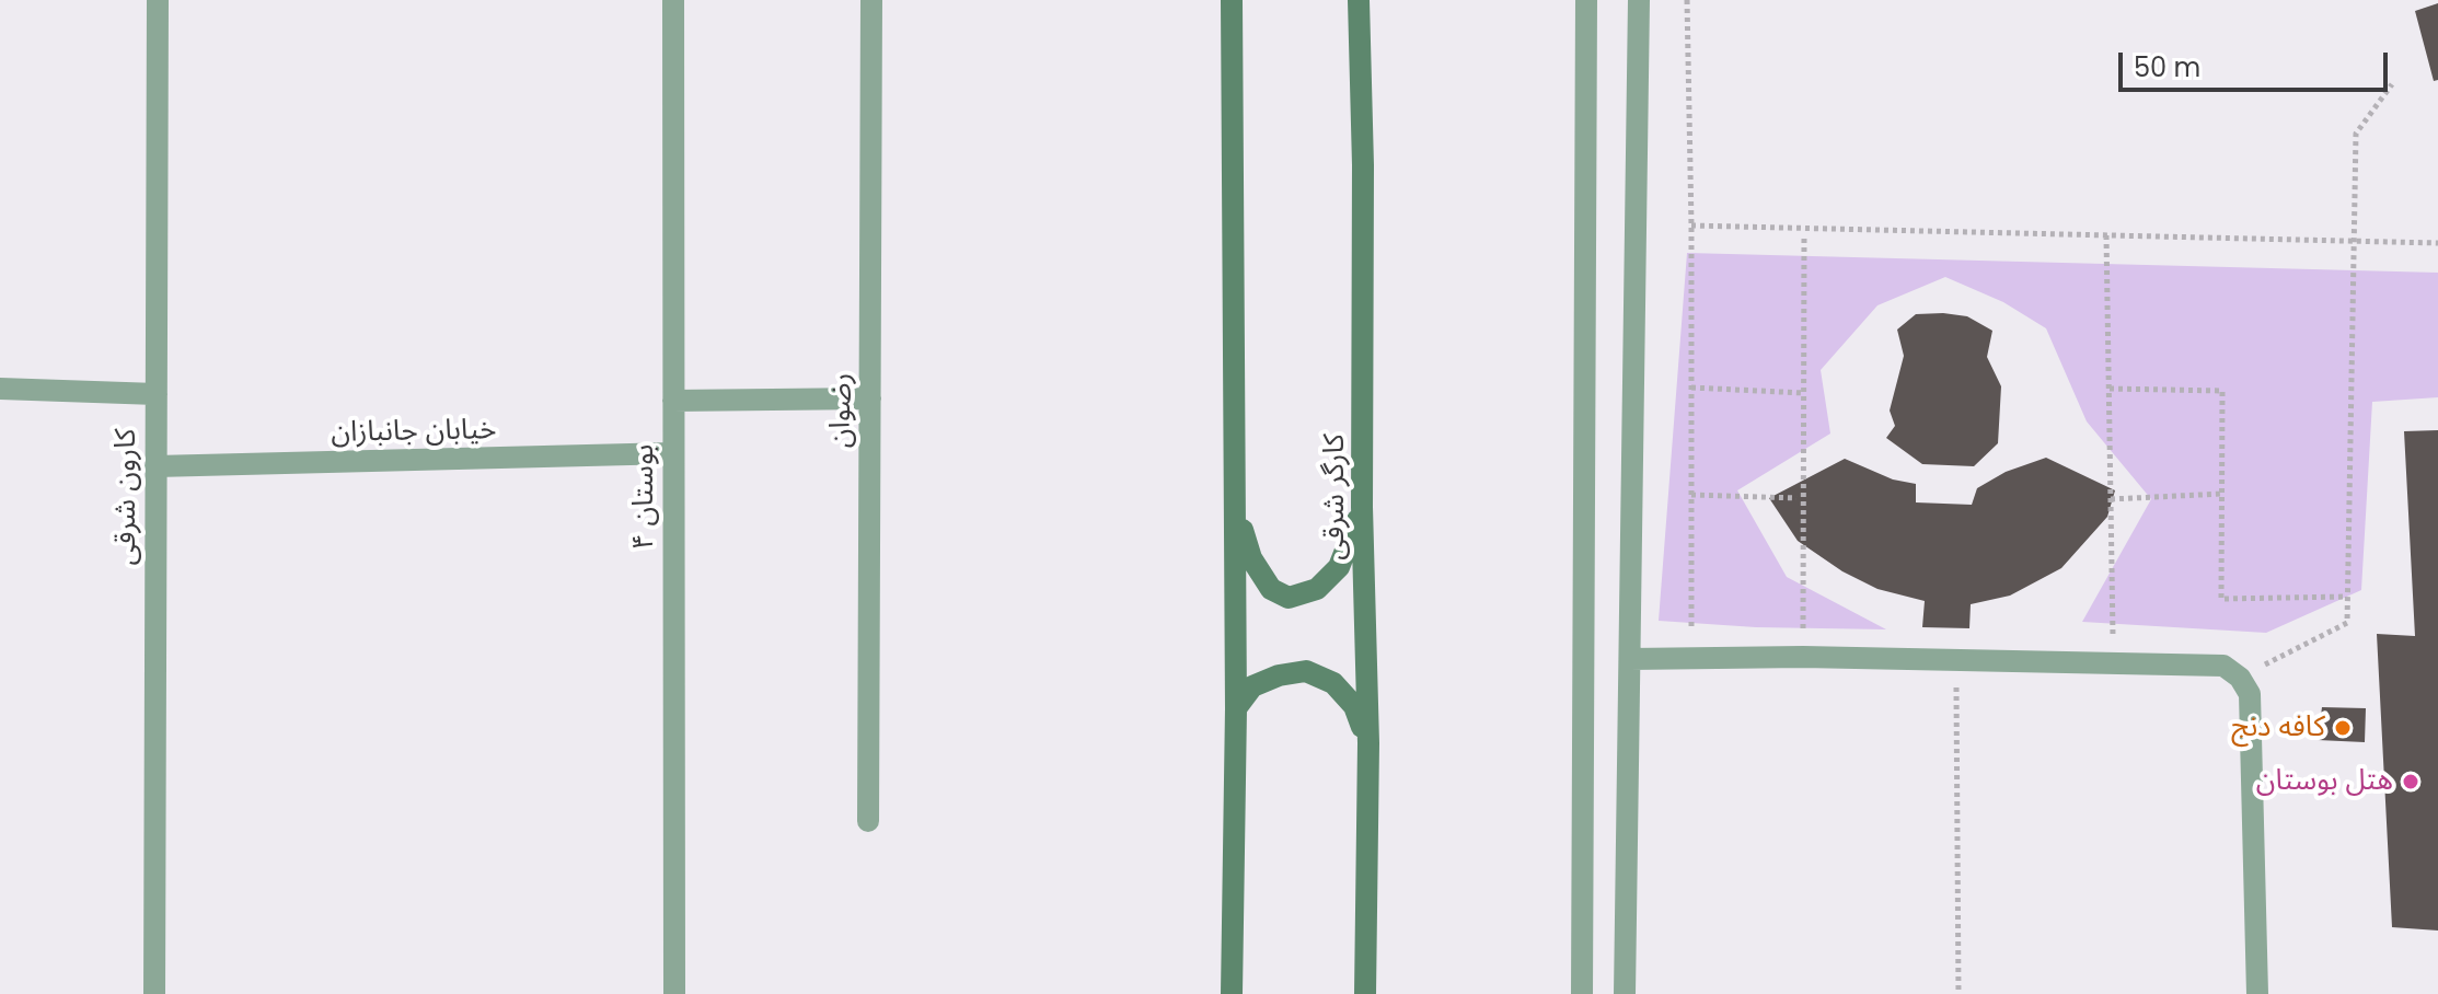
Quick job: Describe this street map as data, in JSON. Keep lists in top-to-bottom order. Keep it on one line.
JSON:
{"streets":{"main road":["کارگر شرقی"],"street":["رضوان","خیابان جانبازان","کارون شرقی","بوستان ۴"]},"crossings":[["خیابان جانبازان","کارون شرقی"],["خیابان جانبازان","بوستان ۴"]],"places":["کافه دنج","هتل بوستان"],"scale_bar":"50 m"}
